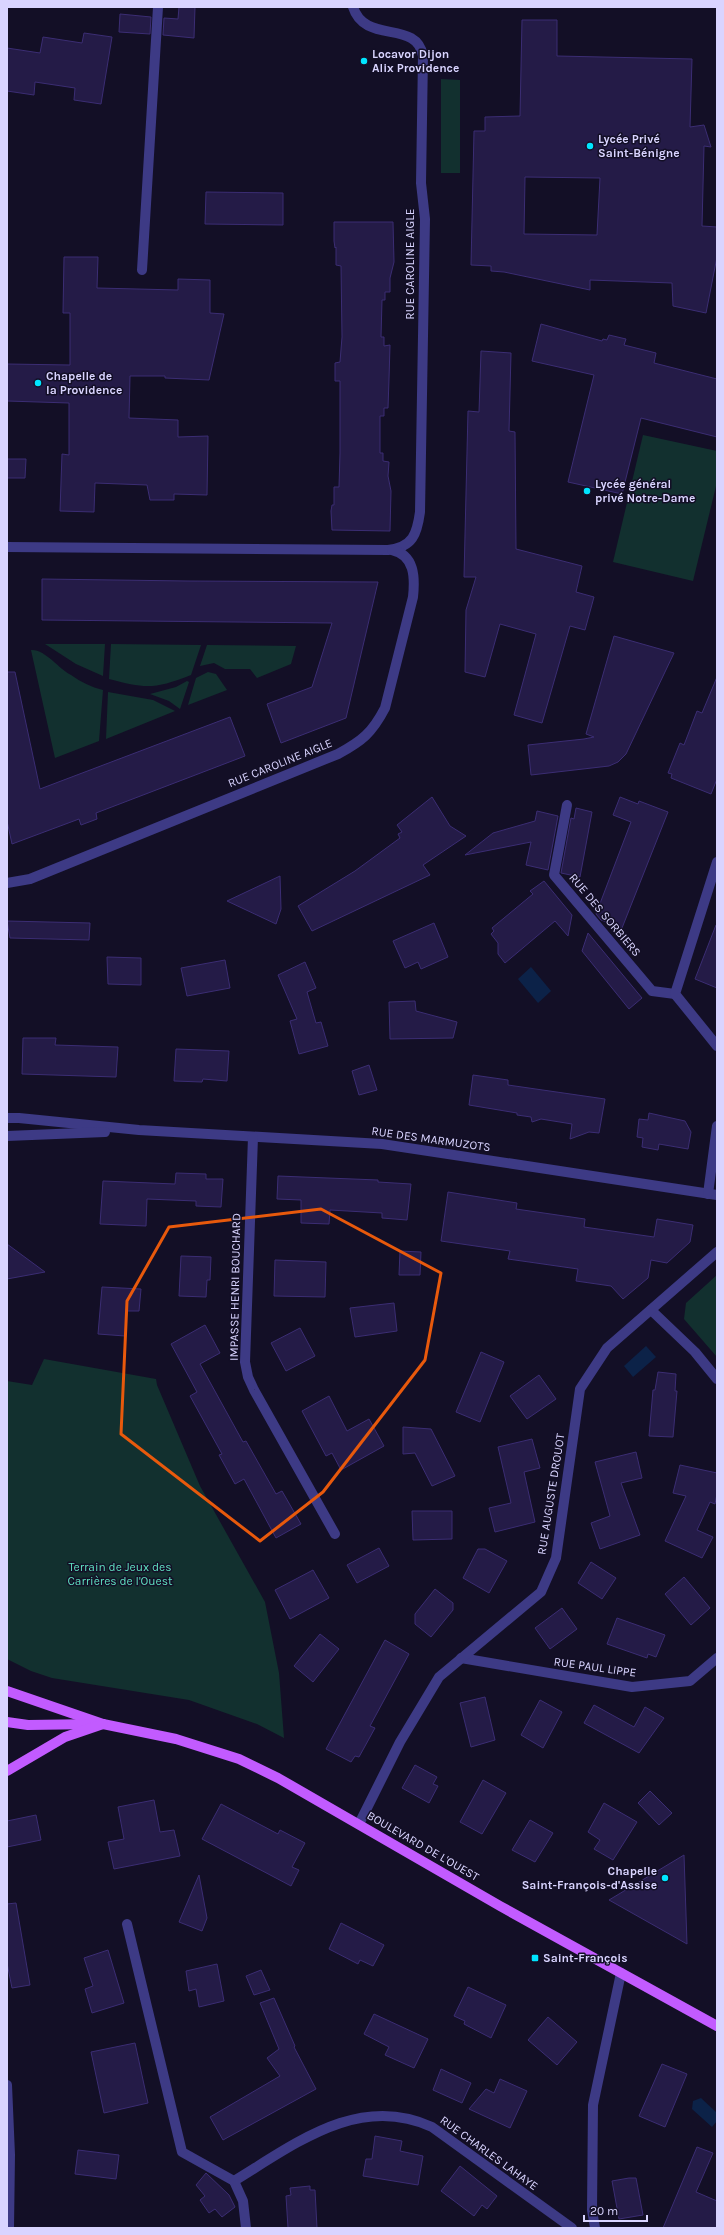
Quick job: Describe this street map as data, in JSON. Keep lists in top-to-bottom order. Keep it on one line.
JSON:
{"streets":{"main road":["BOULEVARD DE L'OUEST"],"street":["RUE CAROLINE AIGLE","RUE DES SORBIERS","RUE DES MARMUZOTS","IMPASSE HENRI BOUCHARD","RUE AUGUSTE DROUOT","RUE PAUL LIPPE","RUE CHARLES LAHAYE"]},"crossings":[["RUE DES MARMUZOTS","IMPASSE HENRI BOUCHARD"],["RUE AUGUSTE DROUOT","RUE PAUL LIPPE"],["RUE AUGUSTE DROUOT","BOULEVARD DE L'OUEST"]],"parks":["Terrain de Jeux des Carrières de l'Ouest"],"places":{"other":["Locavor Dijon Alix Providence","Lycée Privé Saint-Bénigne","Chapelle de la Providence","Lycée général privé Notre-Dame","Chapelle Saint-François-d'Assise"],"transit":["Saint-François"]},"scale_bar":"20 m"}
